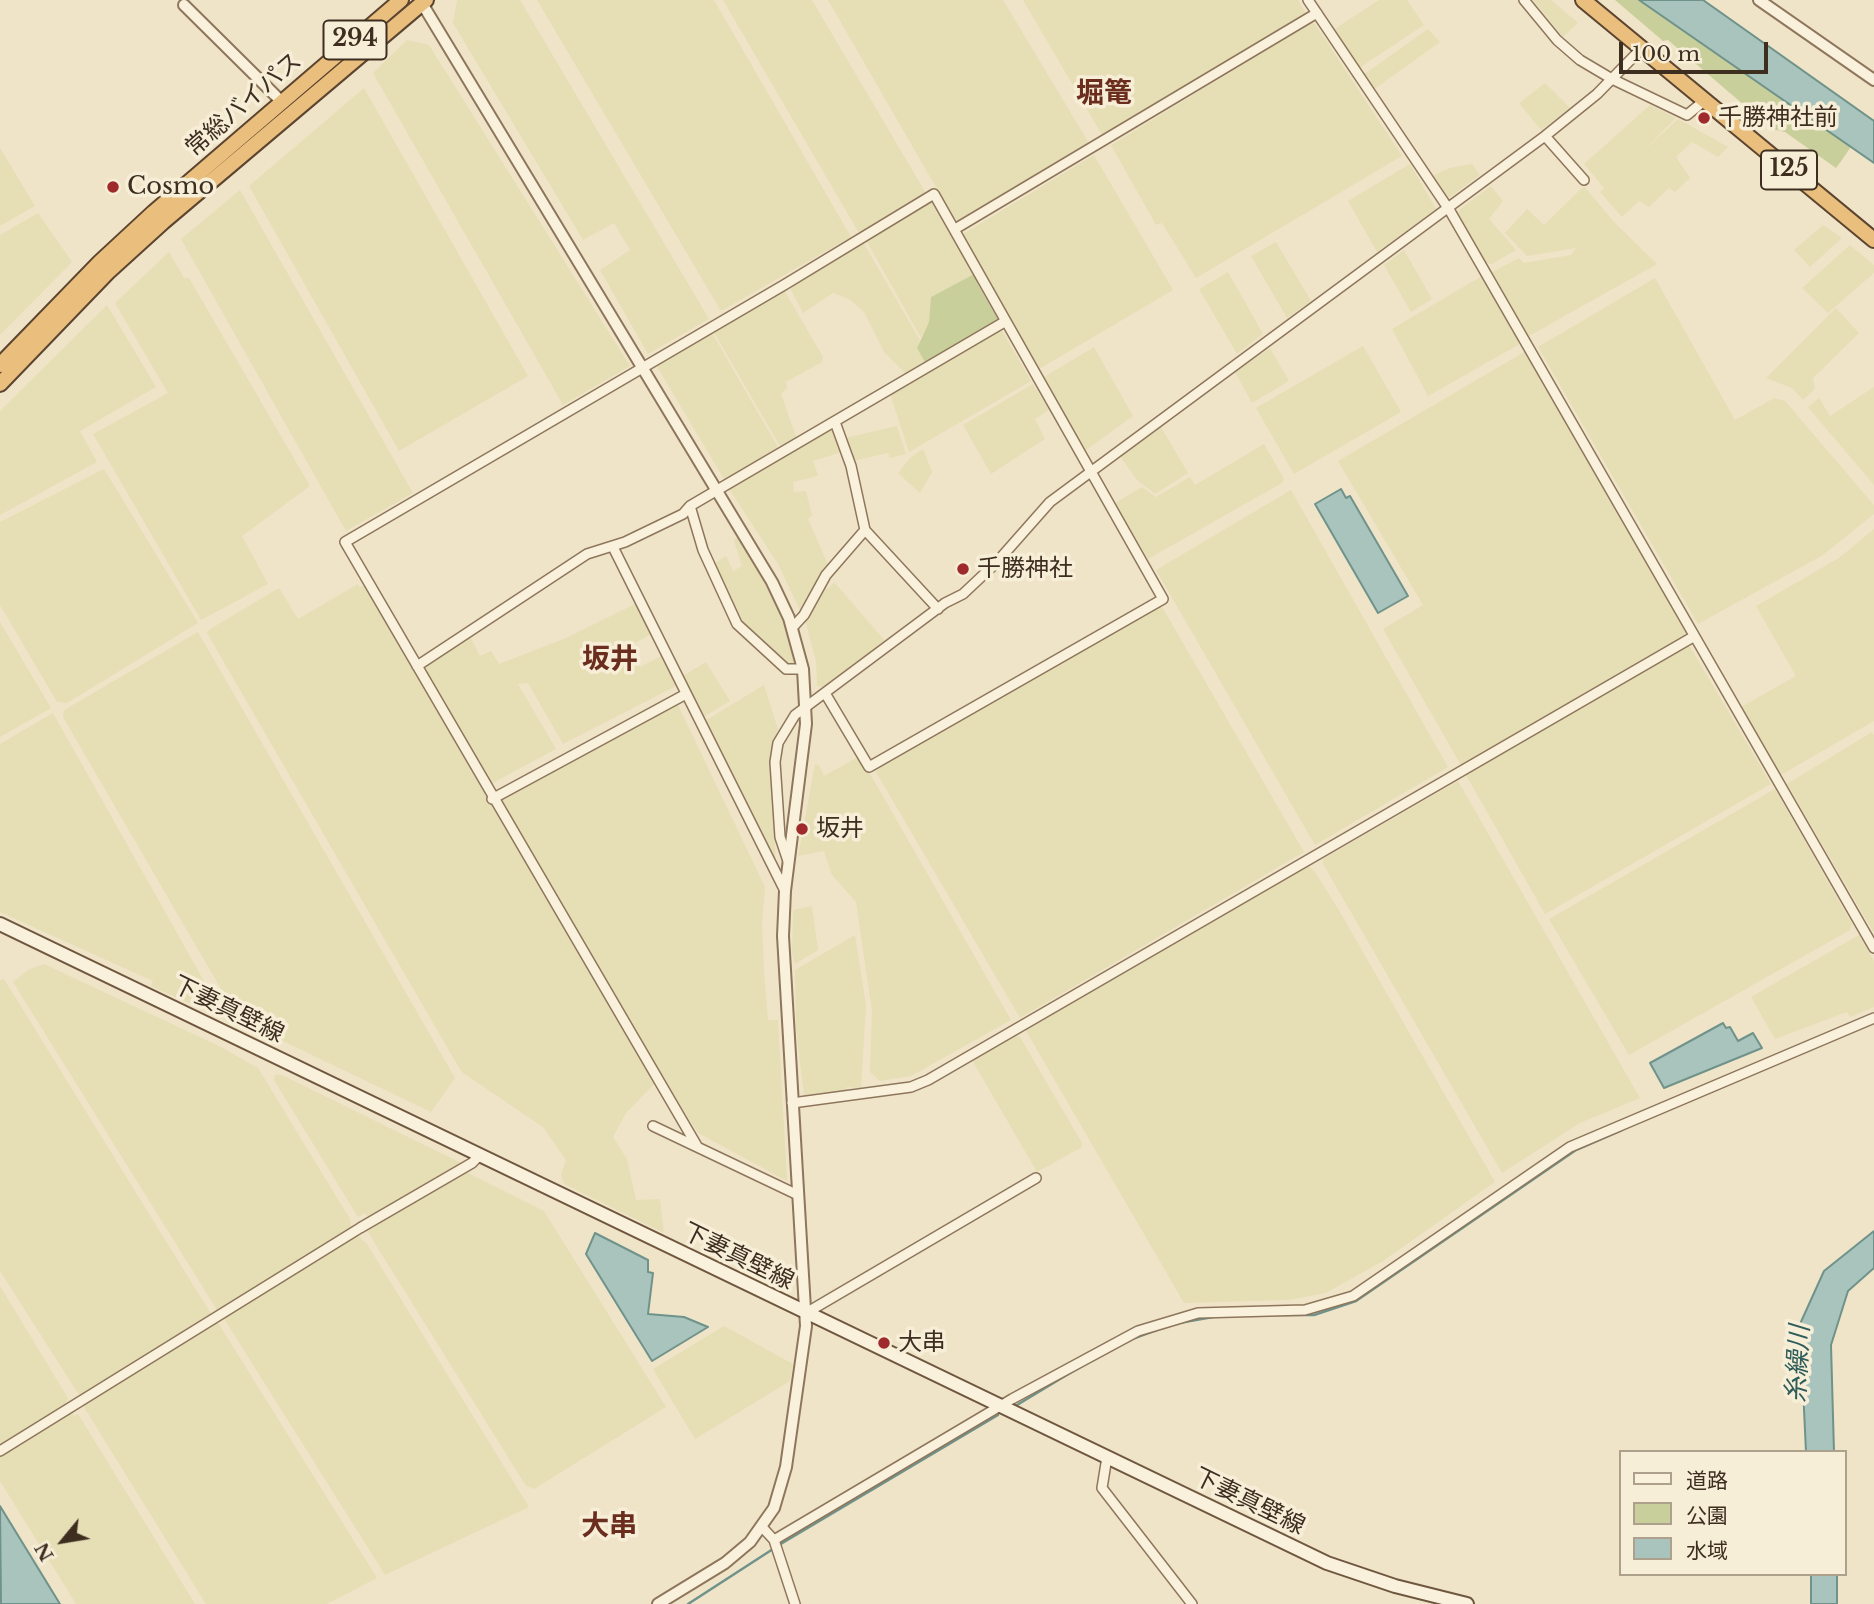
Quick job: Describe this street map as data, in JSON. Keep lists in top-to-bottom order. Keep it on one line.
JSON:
{"streets":{"highway":["294","常総バイパス","125"],"main road":["下妻真壁線"]},"districts":["堀篭","坂井","大串"],"water":["糸繰川"],"places":["千勝神社前","Cosmo","千勝神社","坂井","大串"],"legend":["道路","公園","水域"],"scale_bar":"100 m","north":"bottom left"}
